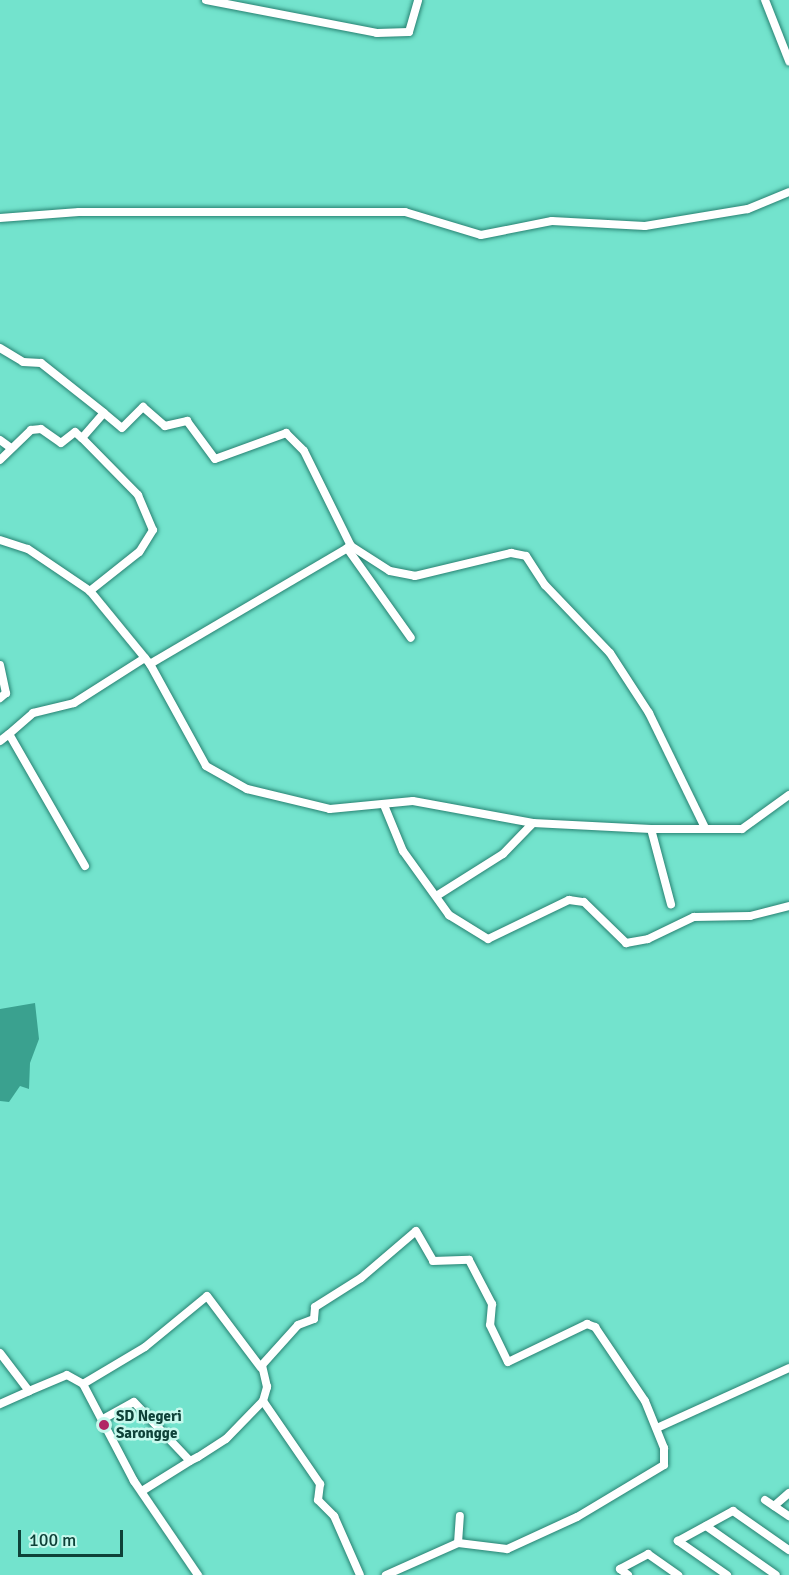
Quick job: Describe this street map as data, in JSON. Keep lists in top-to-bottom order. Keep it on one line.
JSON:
{"places":["SD Negeri Sarongge"],"scale_bar":"100 m"}
